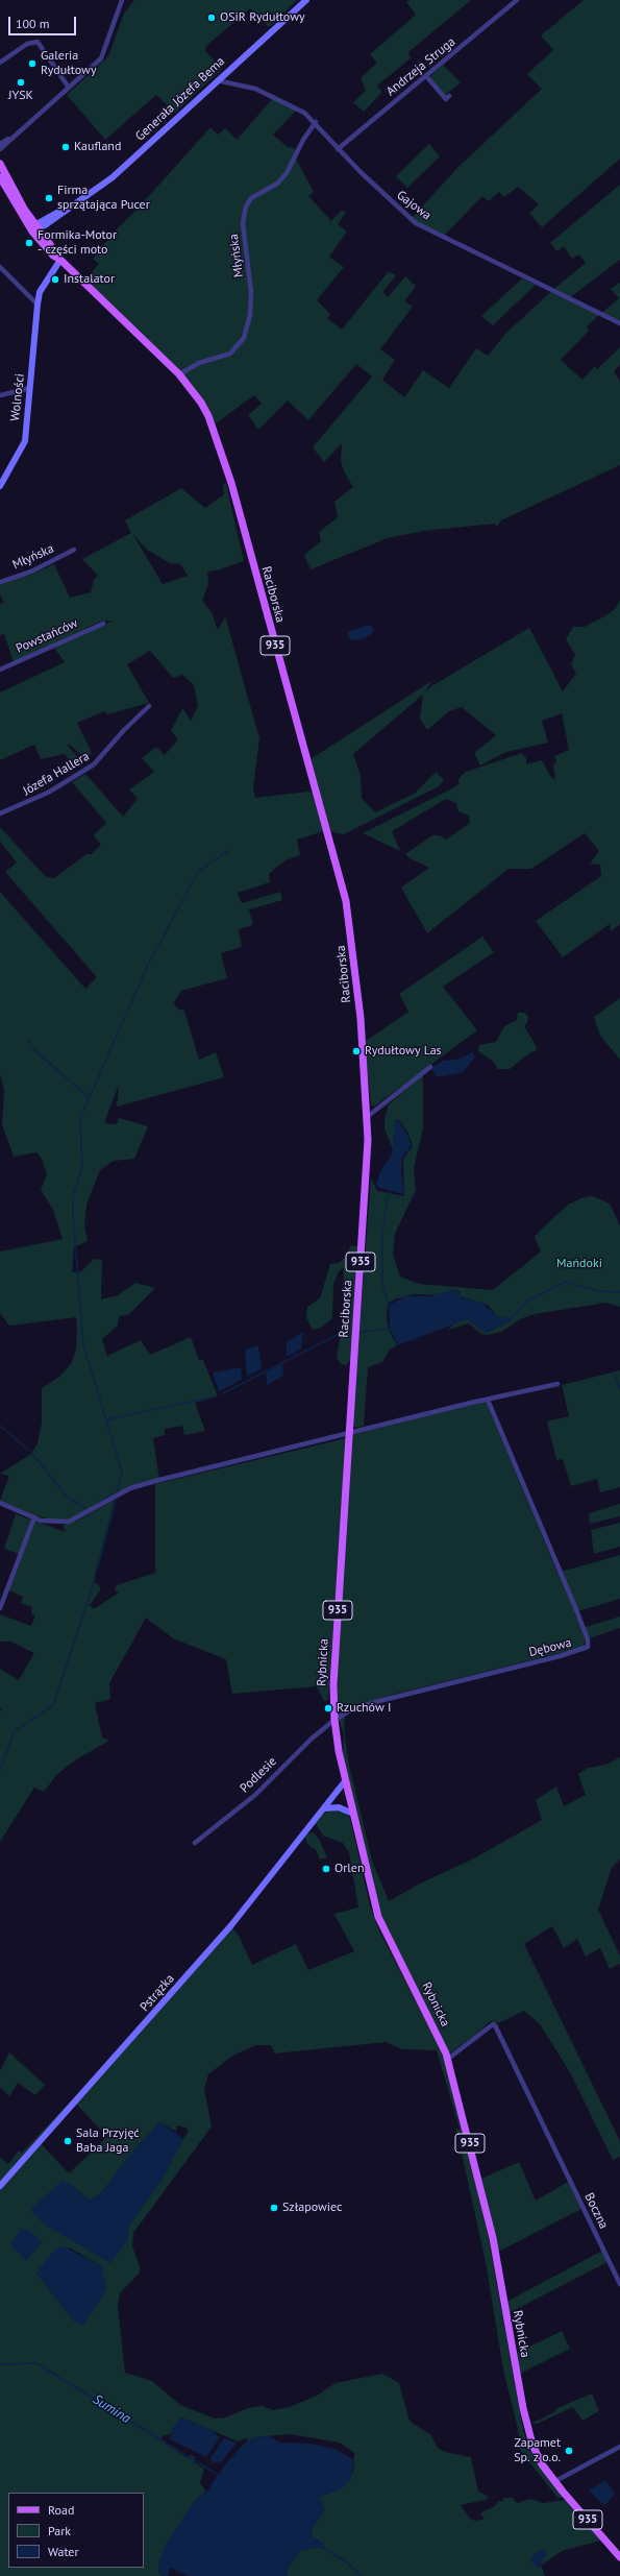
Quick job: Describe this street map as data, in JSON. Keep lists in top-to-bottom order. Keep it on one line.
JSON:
{"streets":{"main road":["Raciborska","935","Rybnicka"],"street":["Andrzeja Struga","Generała Józefa Bema","Gajowa","Młyńska","Wolności","Powstańców","Józefa Hallera","Dębowa","Podlesie","Pstrązka","Boczna"]},"crossings":[["Andrzeja Struga","Gajowa"],["Generała Józefa Bema","Gajowa"],["Generała Józefa Bema","Raciborska"],["Gajowa","Młyńska"],["Młyńska","Raciborska"],["Wolności","Raciborska"],["Raciborska","Rybnicka"],["Dębowa","Rybnicka"],["Dębowa","Podlesie"],["Rybnicka","Podlesie"],["Rybnicka","Pstrązka"],["Rybnicka","Boczna"]],"water":["Sumina"],"parks":["Mańdoki"],"places":["OSiR Rydułtowy","Galeria Rydułtowy","JYSK","Kaufland","Firma sprzątająca Pucer","Formika-Motor - części moto","Instalator","Rydułtowy Las","Rzuchów I","Orlen","Sala Przyjęć Baba Jaga","Szłapowiec","Zapamet Sp. z o.o."],"legend":["Road","Park","Water"],"scale_bar":"100 m"}
